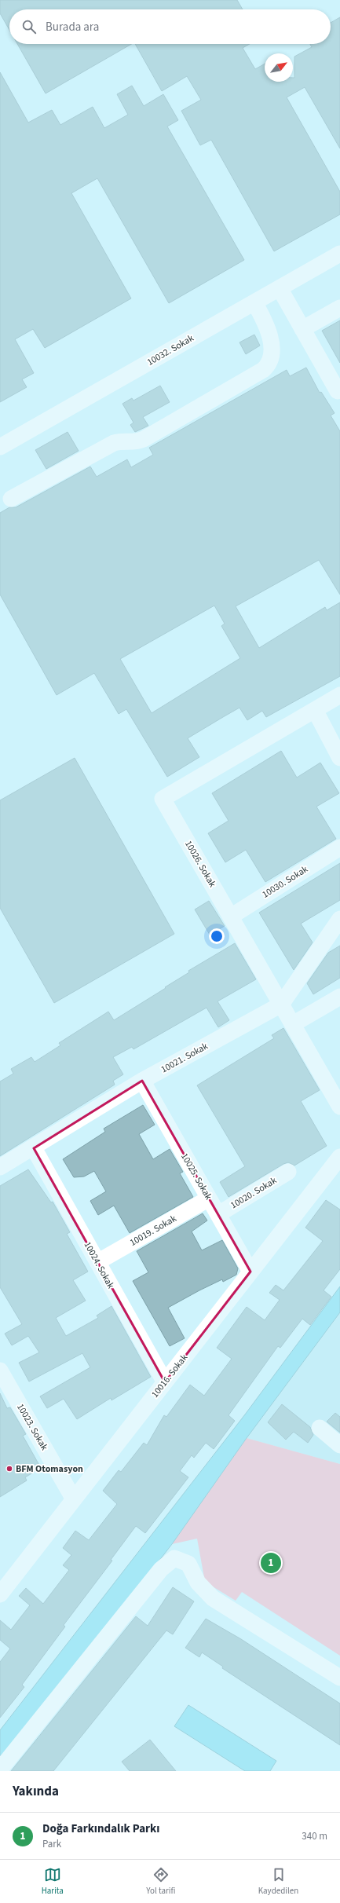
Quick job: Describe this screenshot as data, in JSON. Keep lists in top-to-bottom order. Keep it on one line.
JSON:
{"streets":{"street":["10032. Sokak","10026. Sokak","10030. Sokak","10021. Sokak","10025. Sokak","10020. Sokak","10019. Sokak","10024. Sokak","10016. Sokak","10023. Sokak"]},"crossings":[["10026. Sokak","10030. Sokak"],["10026. Sokak","10021. Sokak"],["10021. Sokak","10025. Sokak"],["10021. Sokak","10024. Sokak"],["10025. Sokak","10020. Sokak"],["10025. Sokak","10019. Sokak"],["10025. Sokak","10016. Sokak"],["10019. Sokak","10024. Sokak"],["10024. Sokak","10016. Sokak"],["10016. Sokak","10023. Sokak"]],"places":["BFM Otomasyon"],"north":"top right","page":{"search":"Burada ara","pins":"1","heading":"Yakında","list":[{"mark":"1","name":"Doğa Farkındalık Parkı","note":"Park","value":"340 m"}],"nav":["Harita","Yol tarifi","Kaydedilen"]}}
